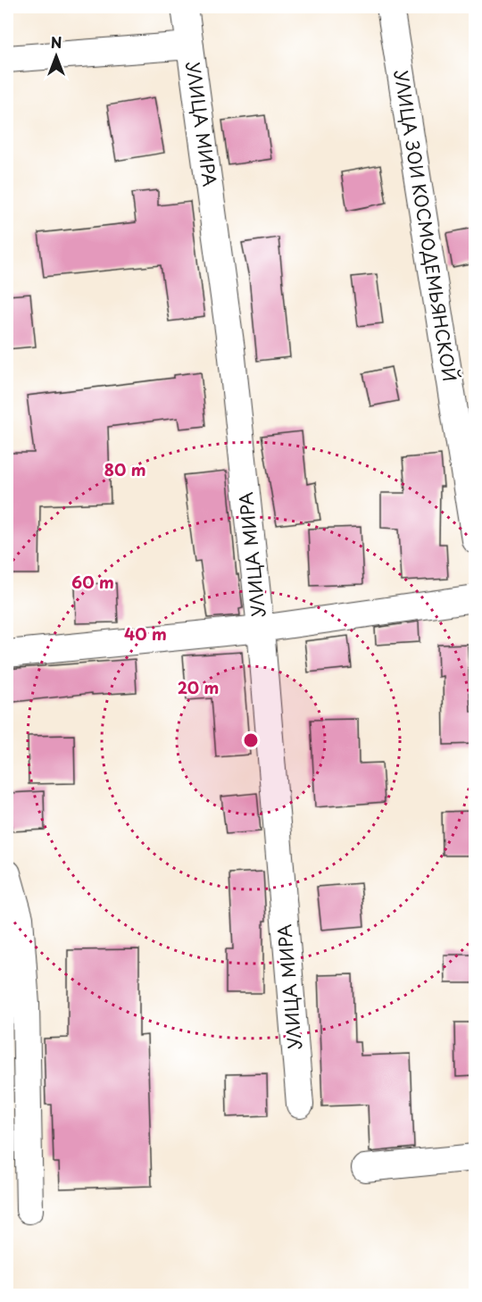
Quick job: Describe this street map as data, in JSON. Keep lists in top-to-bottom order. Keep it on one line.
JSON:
{"streets":{"street":["УЛИЦА МИРА","УЛИЦА ЗОИ КОСМОДЕМЬЯНСКОЙ"]},"north":"top","rings":["80 m","60 m","40 m","20 m"]}
